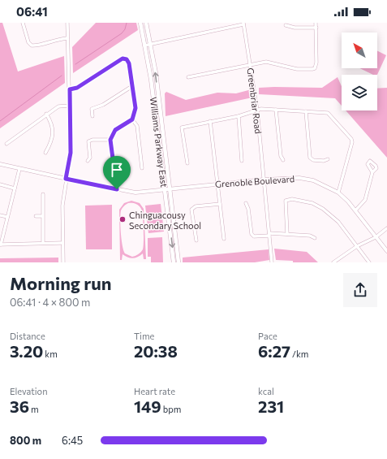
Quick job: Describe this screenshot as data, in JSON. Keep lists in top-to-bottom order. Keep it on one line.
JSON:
{"streets":{"main road":["Williams Parkway East"],"street":["Greenbriar Road","Grenoble Boulevard"]},"crossings":[["Greenbriar Road","Grenoble Boulevard"],["Williams Parkway East","Grenoble Boulevard"]],"places":["Chinguacousy Secondary School"],"north":"top left","page":{"status":"06:41","heading":["Morning run","06:41 · 4 × 800 m"],"stats":[["Distance","3.20 km"],["Time","20:38"],["Pace","6:27 /km"],["Elevation","36 m"],["Heart rate","149 bpm"],["kcal","231"]],"list":[{"name":"800 m","note":"6:45"}]}}
